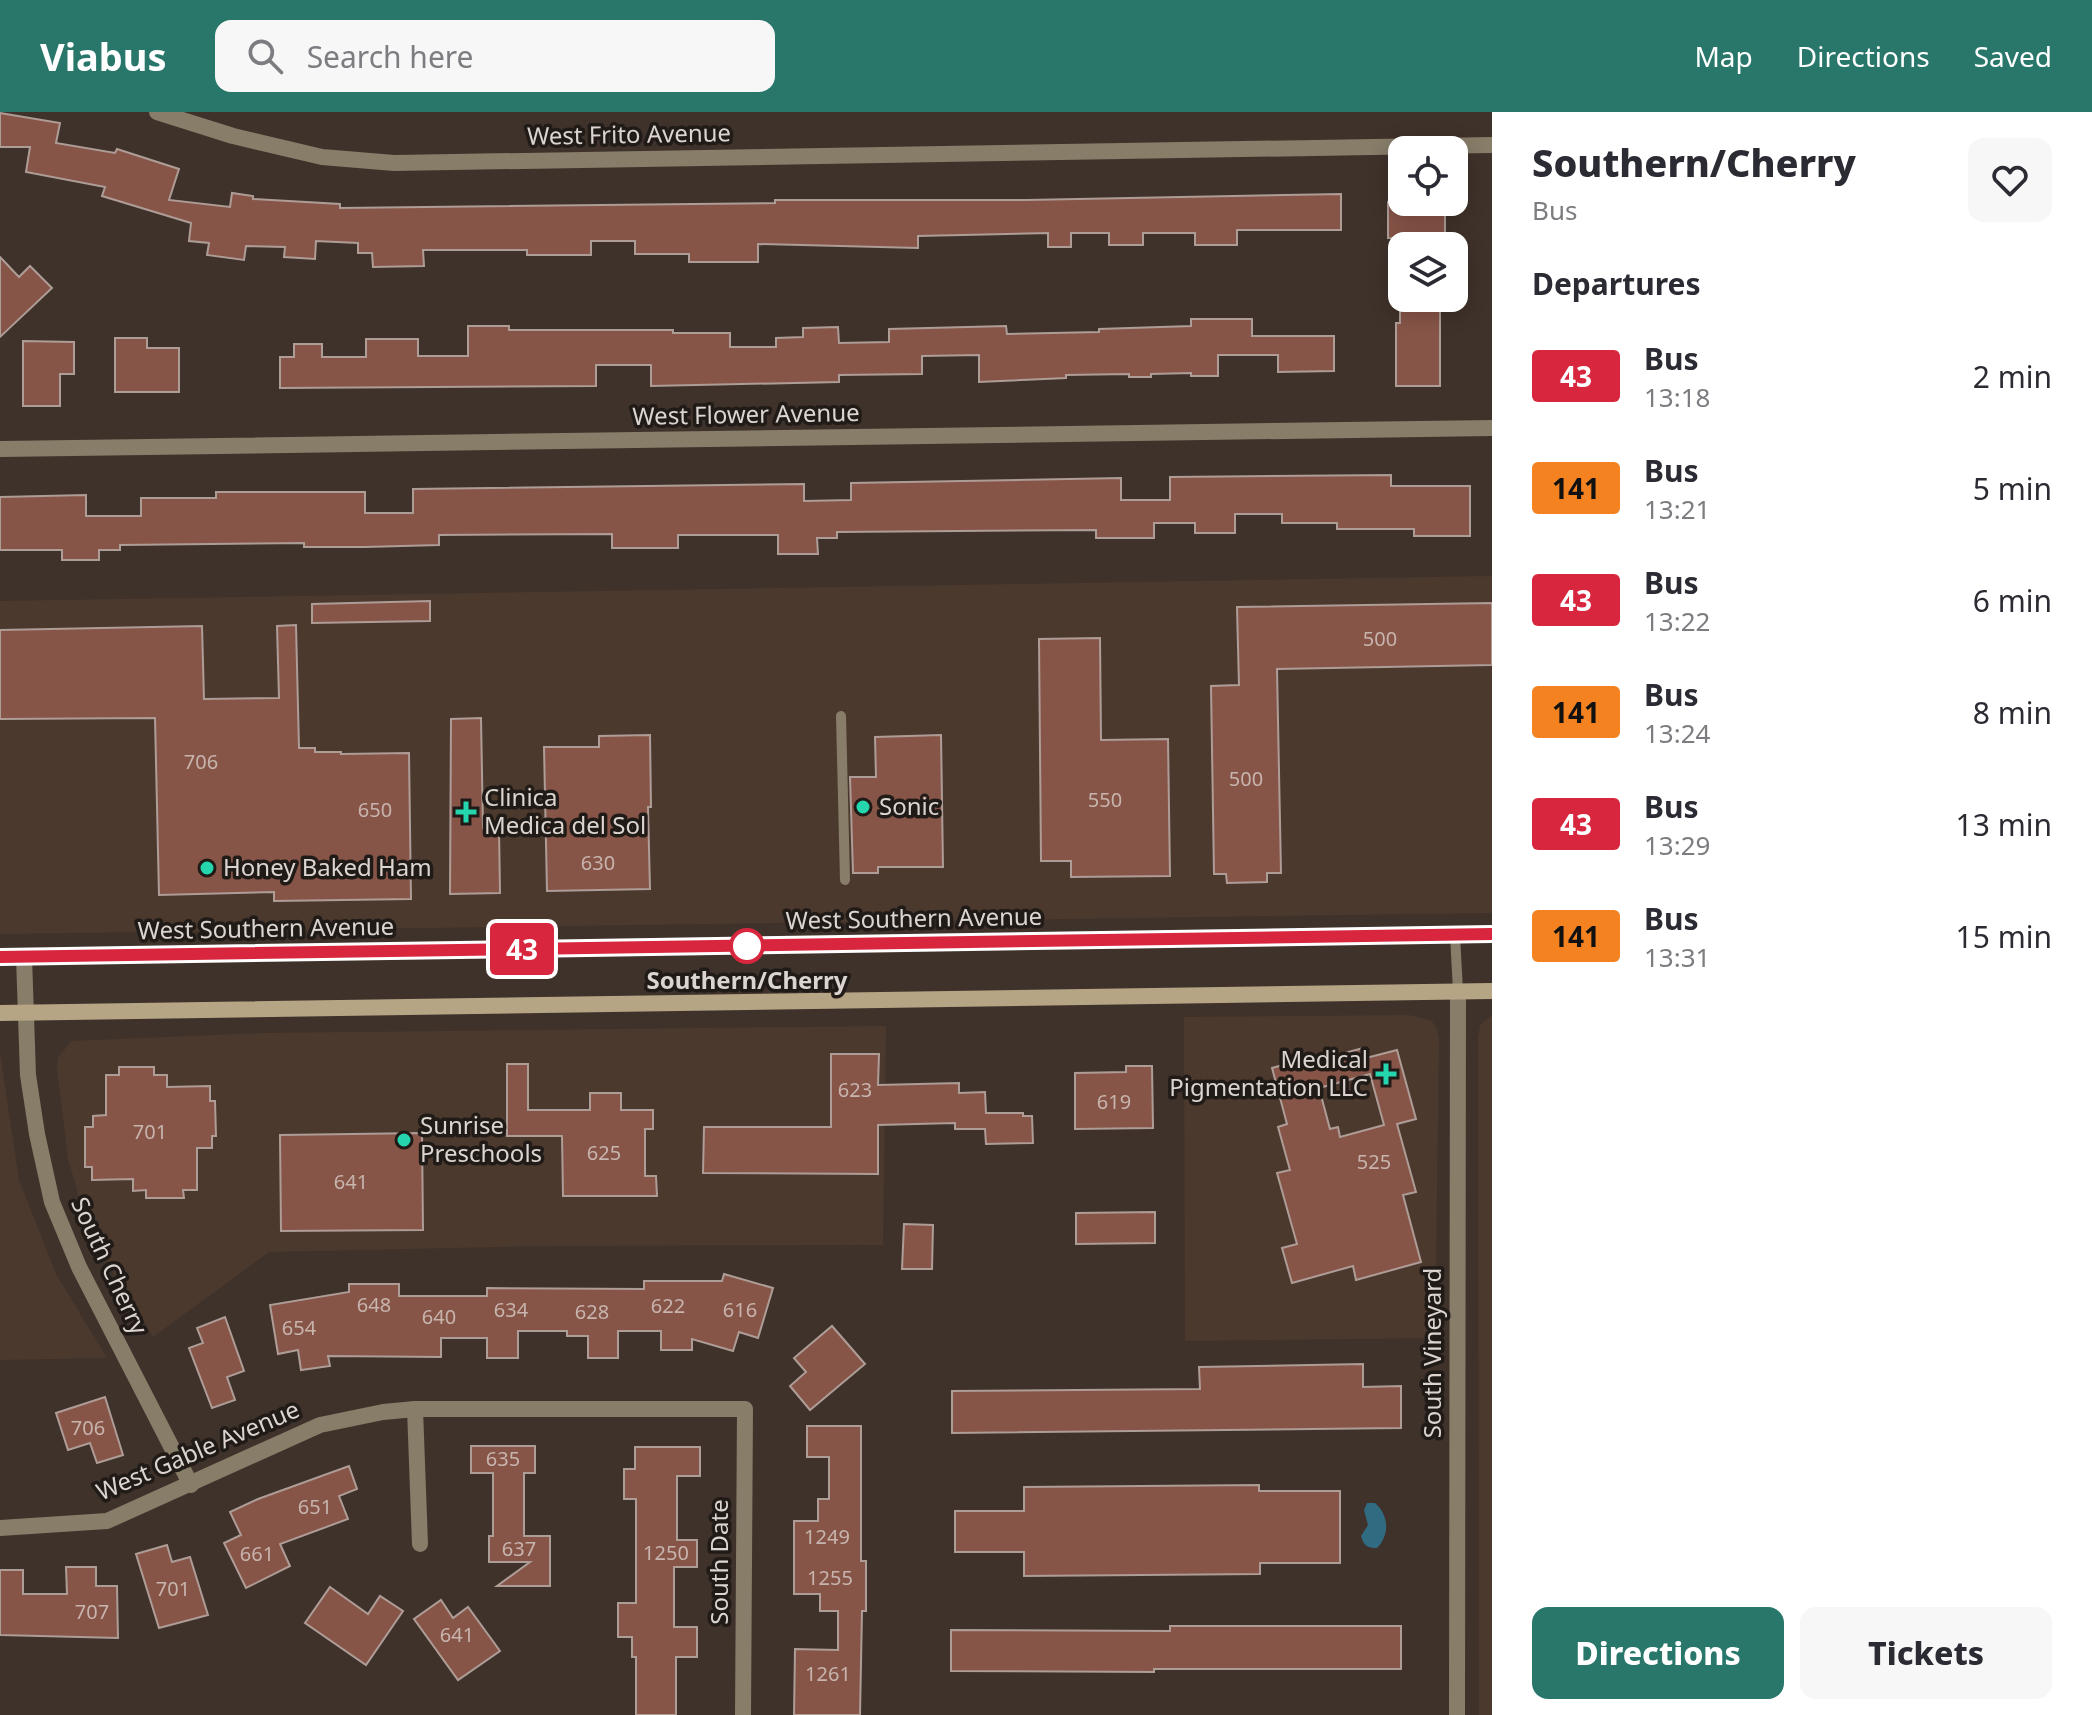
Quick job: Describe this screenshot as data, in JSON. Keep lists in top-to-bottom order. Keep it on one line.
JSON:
{"streets":{"main road":["West Southern Avenue"],"street":["West Frito Avenue","West Flower Avenue","South Cherry","South Vineyard","West Gable Avenue","South Date"]},"crossings":[["West Southern Avenue","South Cherry"],["South Cherry","West Gable Avenue"],["West Gable Avenue","South Date"]],"places":{"other":["Sonic","Honey Baked Ham","Southern/Cherry","Sunrise Preschools"],"health":["Clinica Medica del Sol","Medical Pigmentation LLC"]},"lines":["bus line 43"],"house_numbers":["500","706","500","550","650","630","623","619","701","625","525","641","648","622","634","616","628","640","654","706","635","651","1249","637","1250","661","1255","701","707","641","1261"],"page":{"header":"Viabus","search":"Search here","nav":["Map","Directions","Saved"],"on_map":"43","heading":[["Southern/Cherry","Bus"],"Departures"],"list":[{"mark":"43","name":"Bus","note":"13:18","value":"2 min"},{"mark":"141","name":"Bus","note":"13:21","value":"5 min"},{"mark":"43","name":"Bus","note":"13:22","value":"6 min"},{"mark":"141","name":"Bus","note":"13:24","value":"8 min"},{"mark":"43","name":"Bus","note":"13:29","value":"13 min"},{"mark":"141","name":"Bus","note":"13:31","value":"15 min"}],"buttons":["Directions","Tickets"]}}
